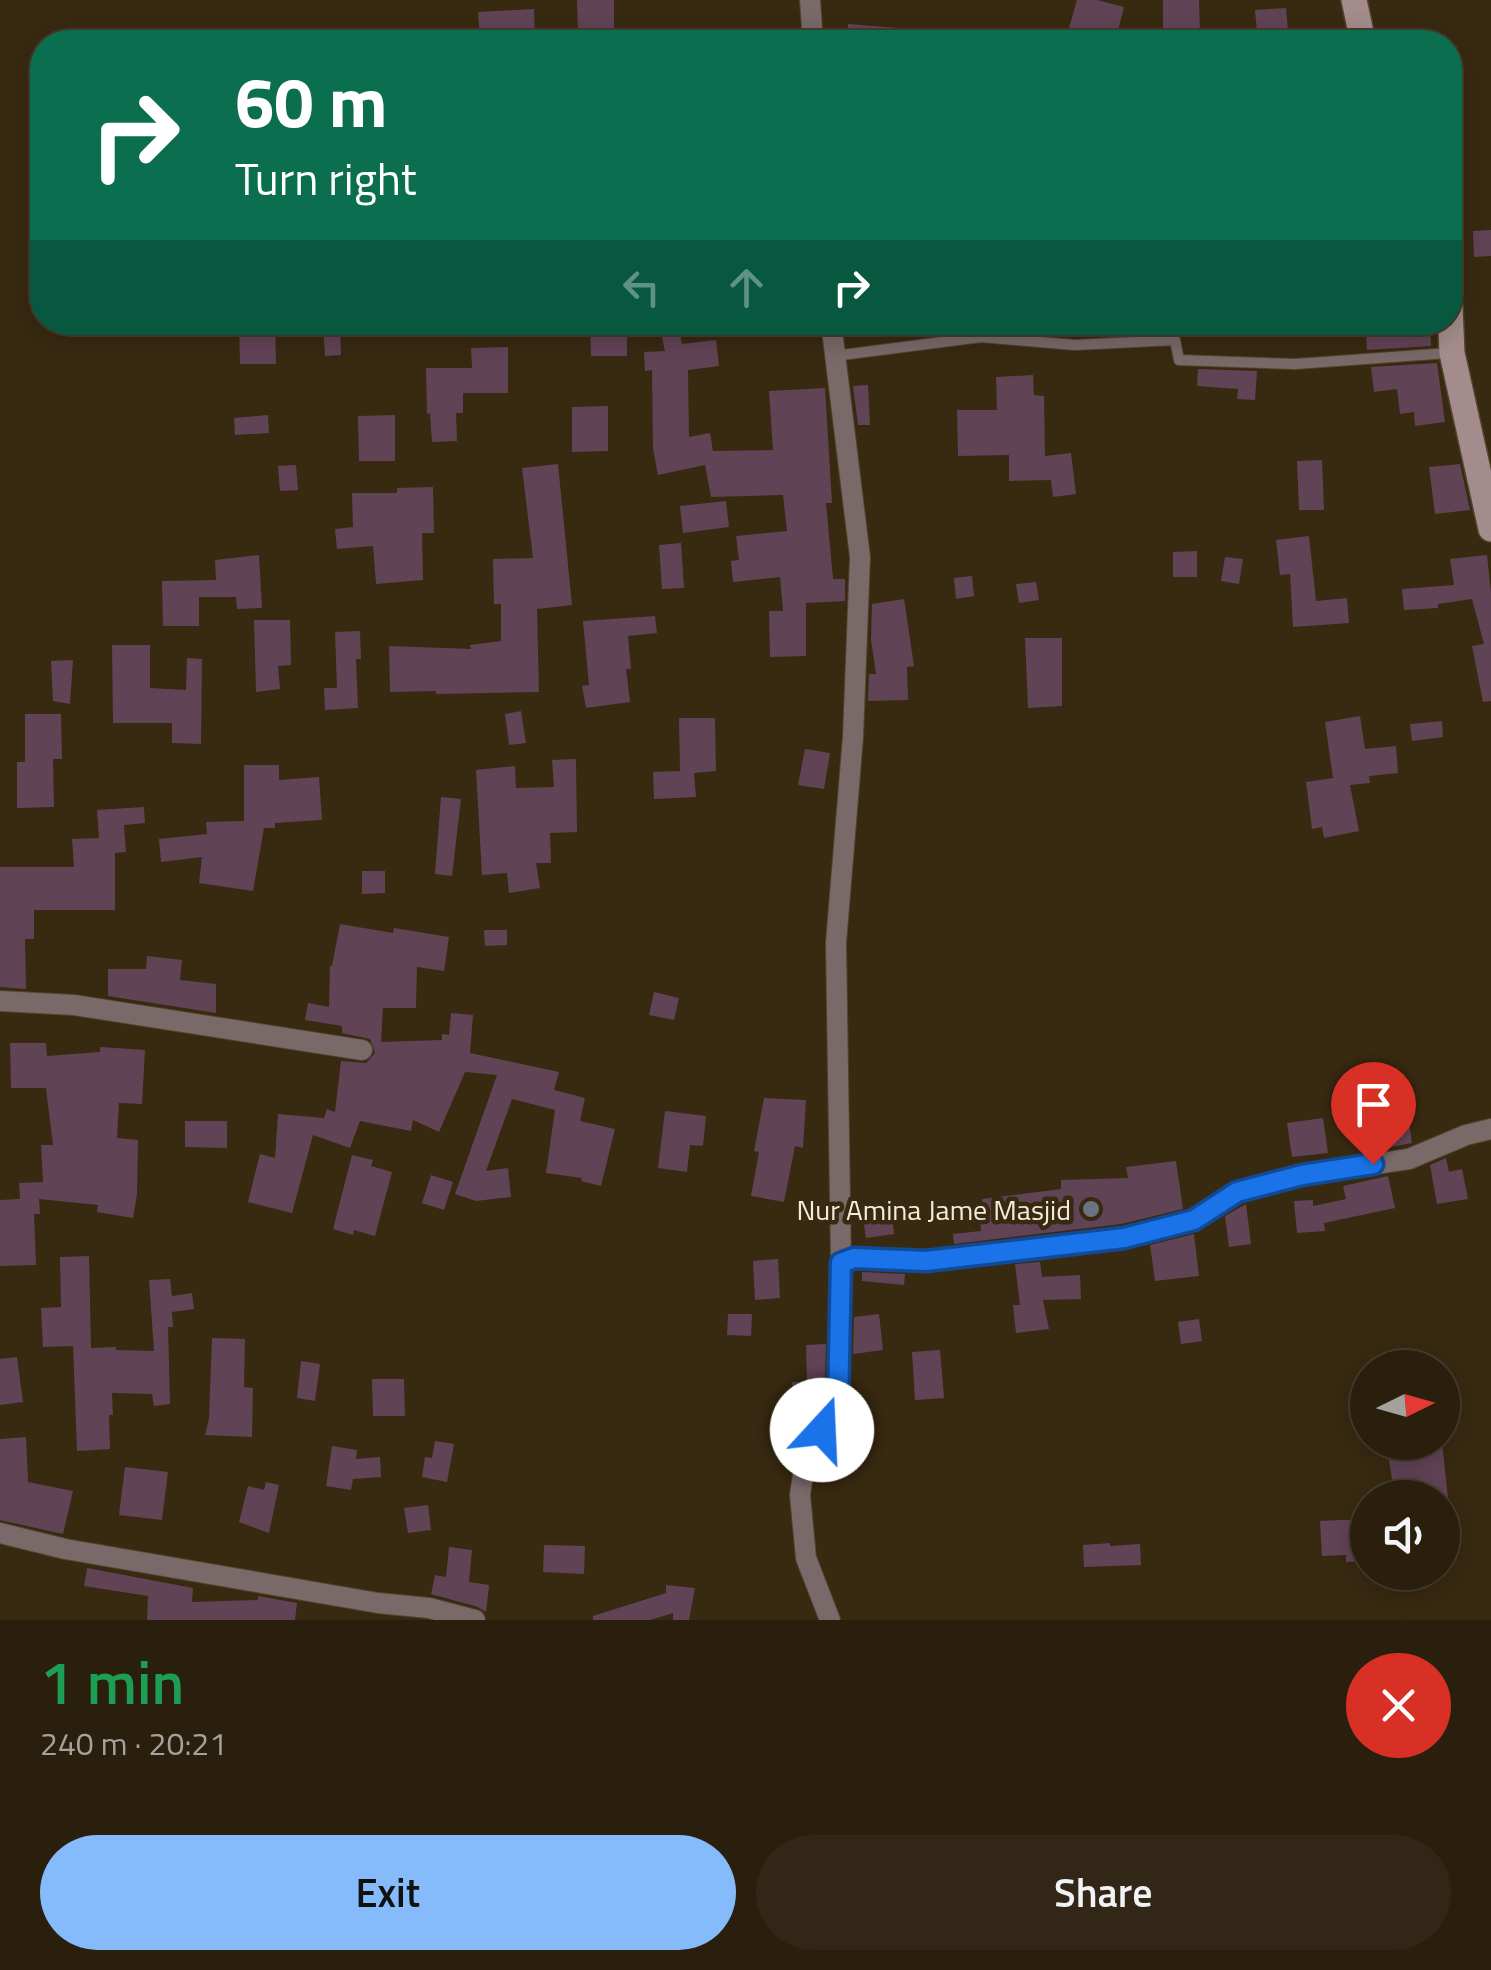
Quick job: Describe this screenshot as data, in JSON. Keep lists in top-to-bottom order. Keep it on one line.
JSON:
{"places":["Nur Amina Jame Masjid"],"north":"right","page":{"turn":["60 m","Turn right"],"heading":["1 min","240 m · 20:21"],"buttons":["Exit","Share"]}}
